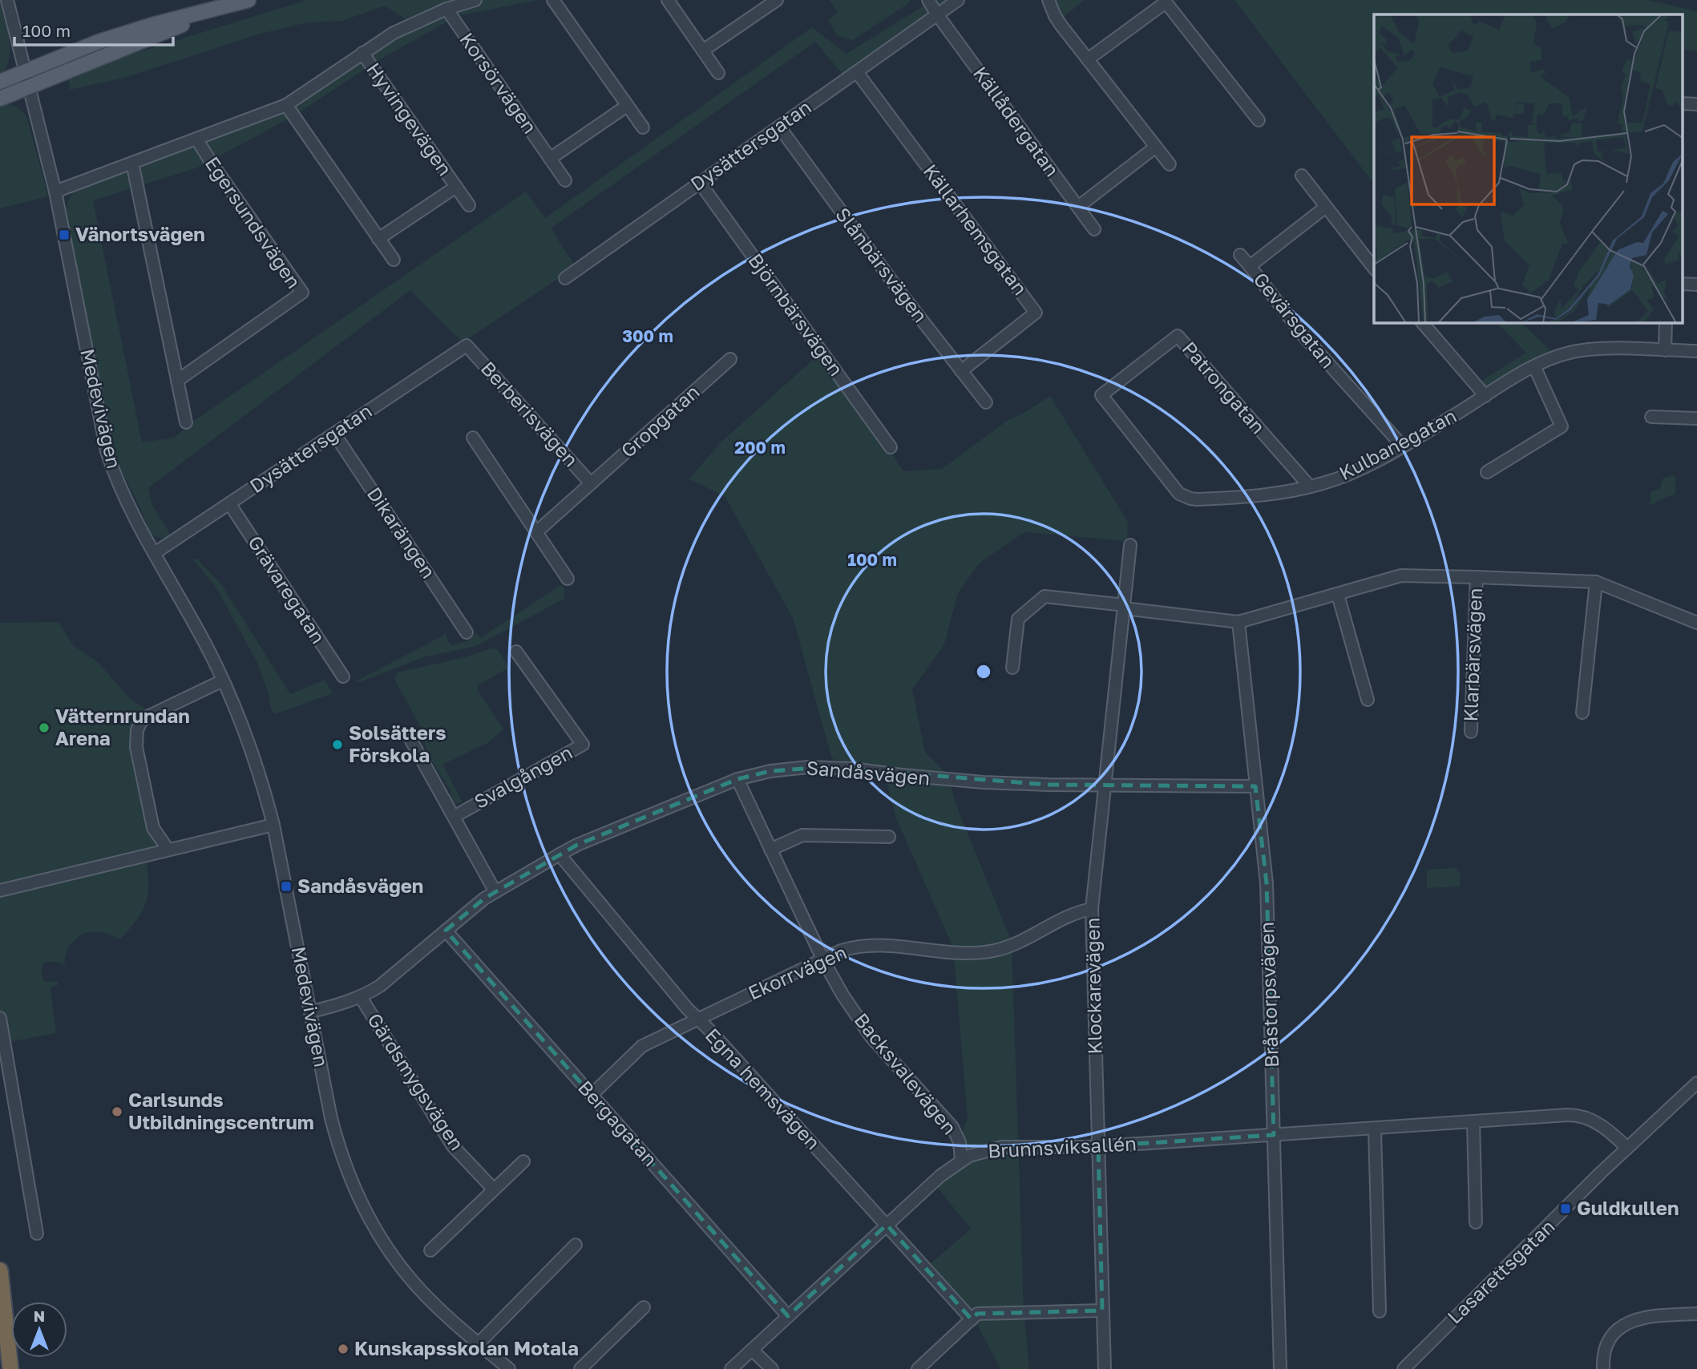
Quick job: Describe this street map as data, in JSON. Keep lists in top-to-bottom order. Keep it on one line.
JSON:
{"streets":{"street":["Korsörvägen","Hyvingevägen","Källådergatan","Dysättersgatan","Egersundsvägen","Källarhemsgatan","Slånbärsvägen","Björnbärsvägen","Gevärsgatan","Patrongatan","Medevivägen","Berberisvägen","Gropgatan","Kulbanegatan","Dikarängen","Grävaregatan","Klarbärsvägen","Sandåsvägen","Svalgången","Ekorrvägen","Klockarevägen","Bråstorpsvägen","Backsvalevägen","Gärdsmygsvägen","Egna hemsvägen","Bergagatan","Brunnsviksallén","Lasarettsgatan"]},"crossings":[["Källådergatan","Dysättersgatan"],["Dysättersgatan","Källarhemsgatan"],["Dysättersgatan","Slånbärsvägen"],["Dysättersgatan","Björnbärsvägen"],["Dysättersgatan","Medevivägen"],["Dysättersgatan","Berberisvägen"],["Dysättersgatan","Dikarängen"],["Dysättersgatan","Grävaregatan"],["Källarhemsgatan","Slånbärsvägen"],["Gevärsgatan","Kulbanegatan"],["Patrongatan","Kulbanegatan"],["Medevivägen","Sandåsvägen"],["Berberisvägen","Gropgatan"],["Klarbärsvägen","Klockarevägen"],["Klarbärsvägen","Bråstorpsvägen"],["Sandåsvägen","Svalgången"],["Sandåsvägen","Klockarevägen"],["Sandåsvägen","Bråstorpsvägen"],["Sandåsvägen","Backsvalevägen"],["Sandåsvägen","Gärdsmygsvägen"],["Sandåsvägen","Egna hemsvägen"],["Sandåsvägen","Bergagatan"],["Ekorrvägen","Klockarevägen"],["Ekorrvägen","Backsvalevägen"],["Ekorrvägen","Egna hemsvägen"],["Ekorrvägen","Bergagatan"],["Klockarevägen","Brunnsviksallén"],["Bråstorpsvägen","Brunnsviksallén"],["Backsvalevägen","Brunnsviksallén"],["Egna hemsvägen","Brunnsviksallén"],["Bergagatan","Brunnsviksallén"],["Brunnsviksallén","Lasarettsgatan"]],"places":{"transit":["Vänortsvägen","Sandåsvägen","Guldkullen"],"other":["Vätternrundan Arena","Solsätters Förskola","Carlsunds Utbildningscentrum","Kunskapsskolan Motala"]},"scale_bar":"100 m","north":"top","rings":["300 m","200 m","100 m"]}
